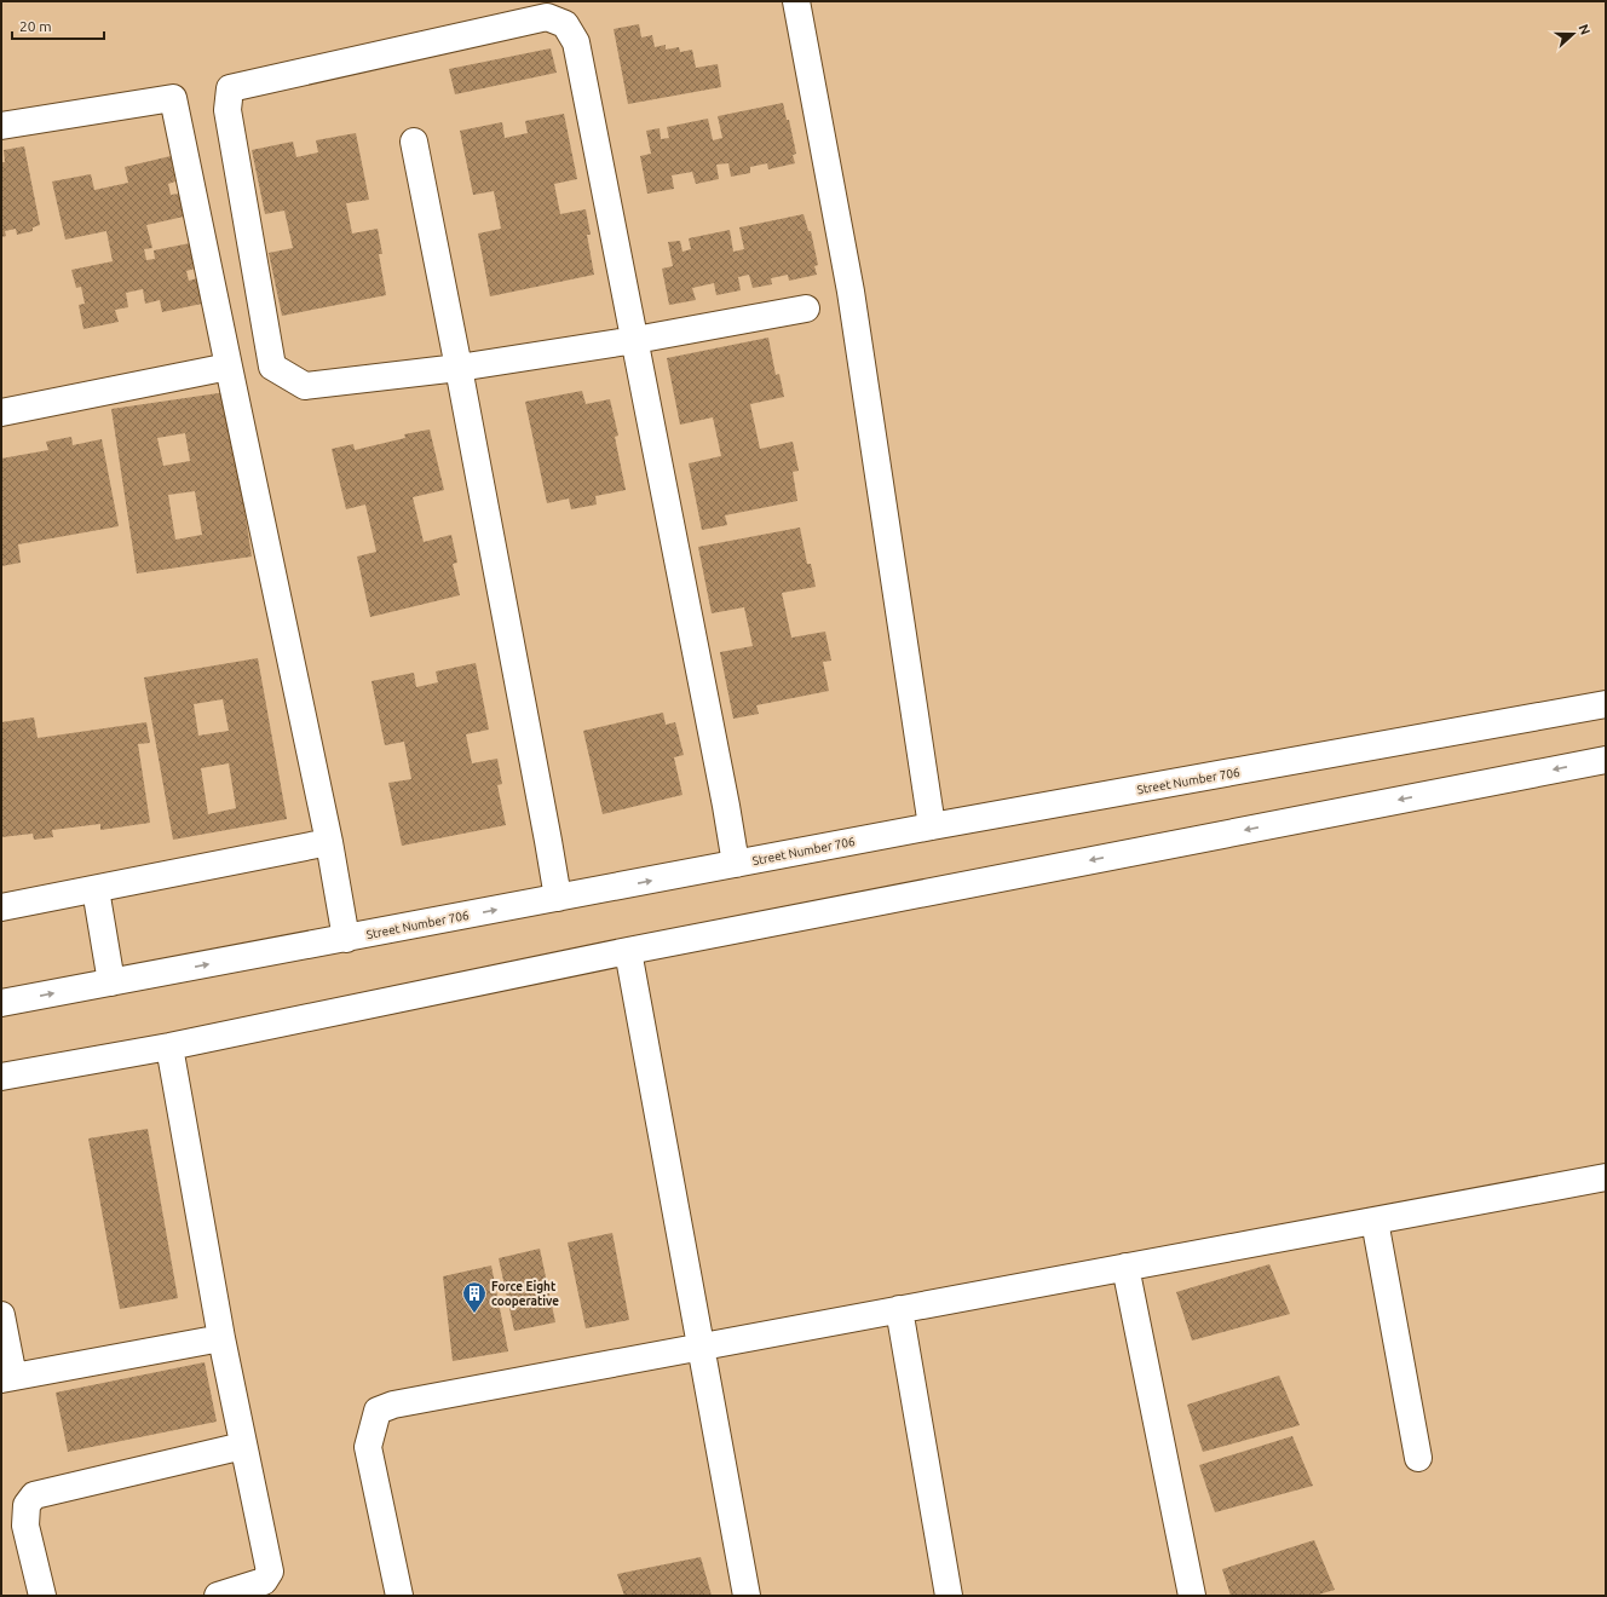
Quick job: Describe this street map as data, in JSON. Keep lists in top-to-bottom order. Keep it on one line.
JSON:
{"streets":{"street":["Street Number 706"]},"places":{"building":["Force Eight cooperative"]},"scale_bar":"20 m","north":"right"}
